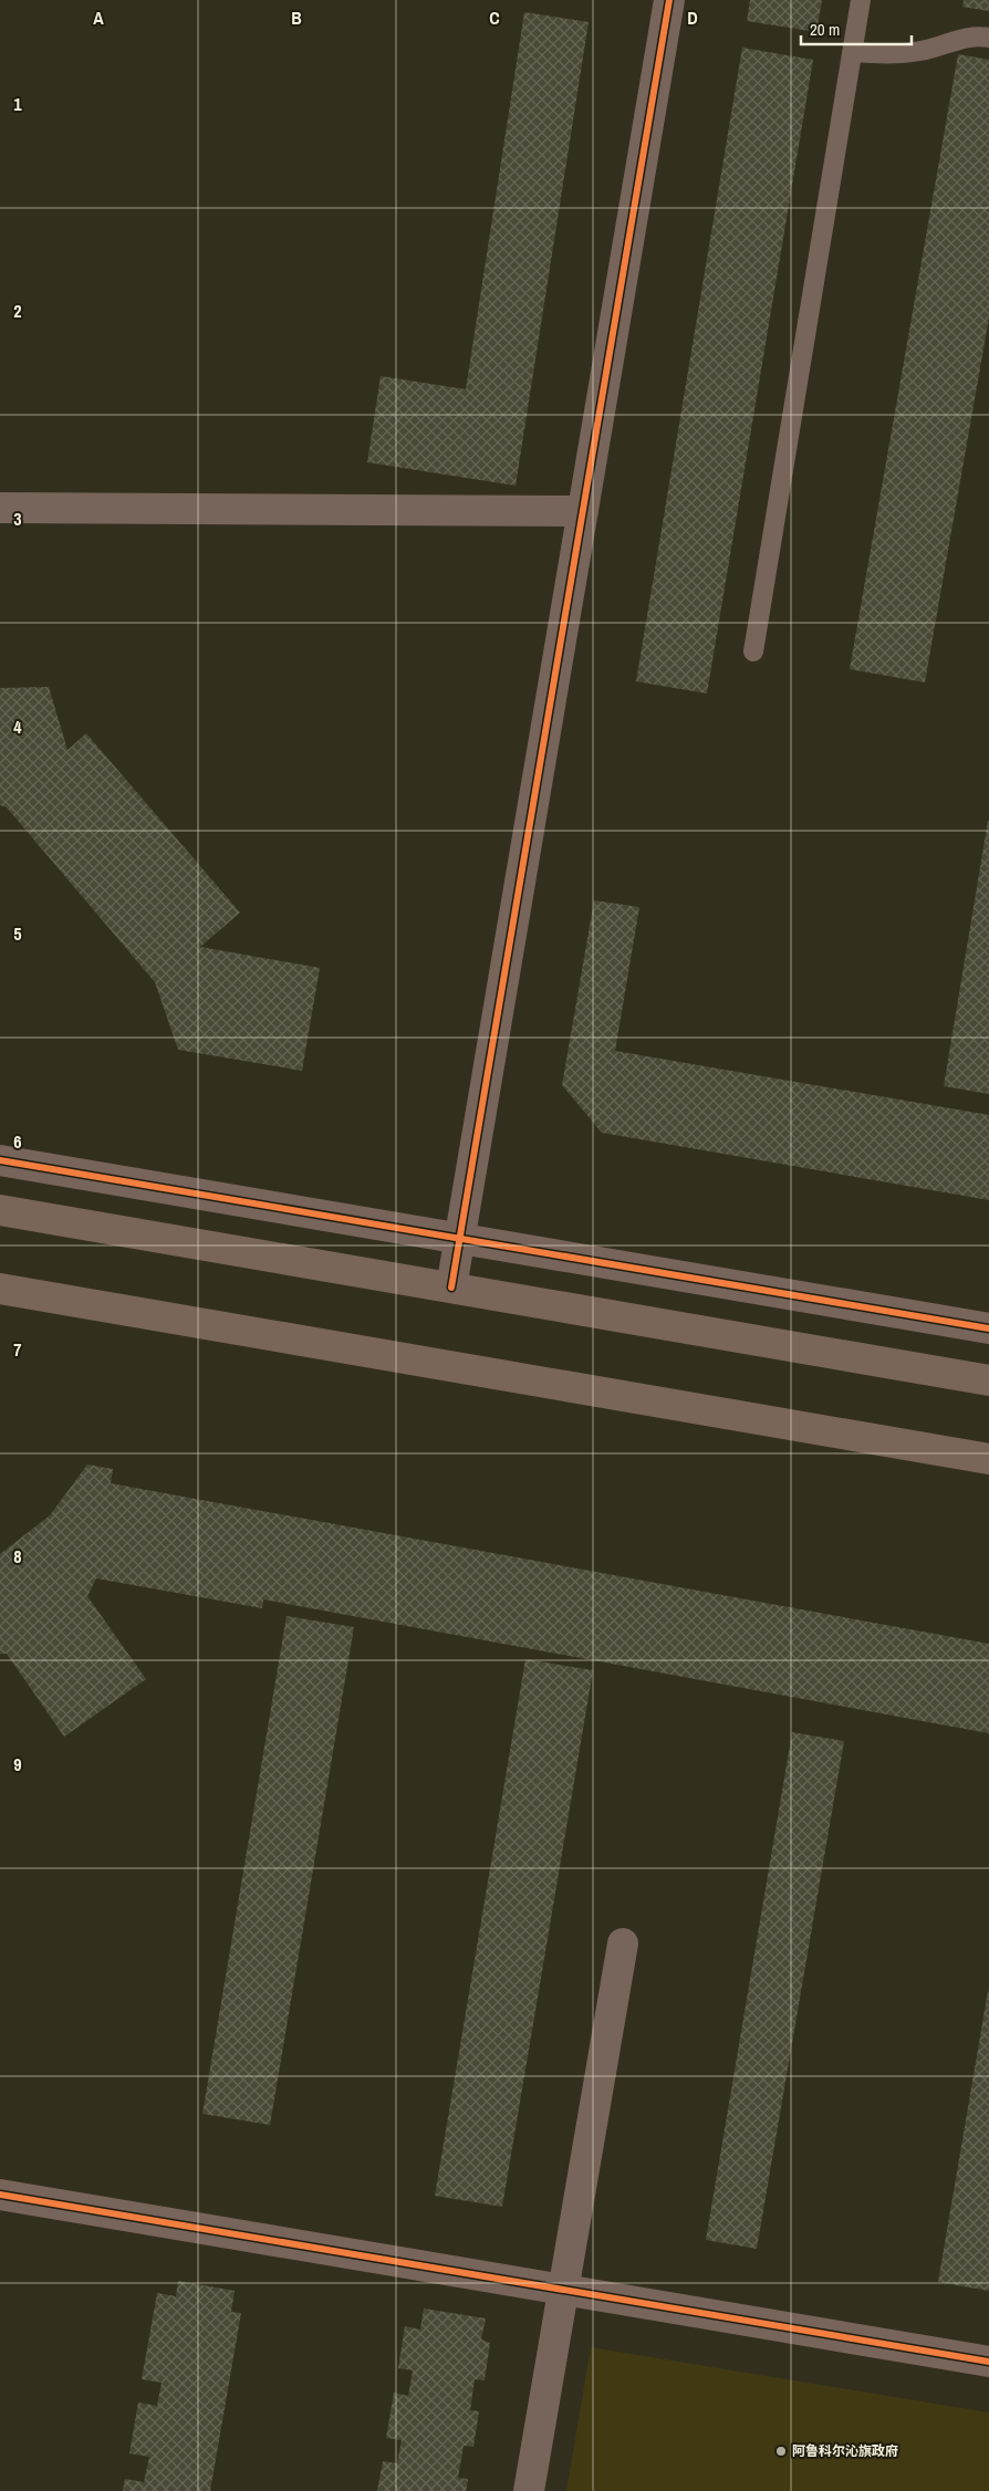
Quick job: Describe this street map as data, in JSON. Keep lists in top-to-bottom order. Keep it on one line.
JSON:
{"places":["阿鲁科尔沁旗政府"],"scale_bar":"20 m","grid":{"columns":["A","B","C","D"],"rows":["1","2","3","4","5","6","7","8","9"]}}
